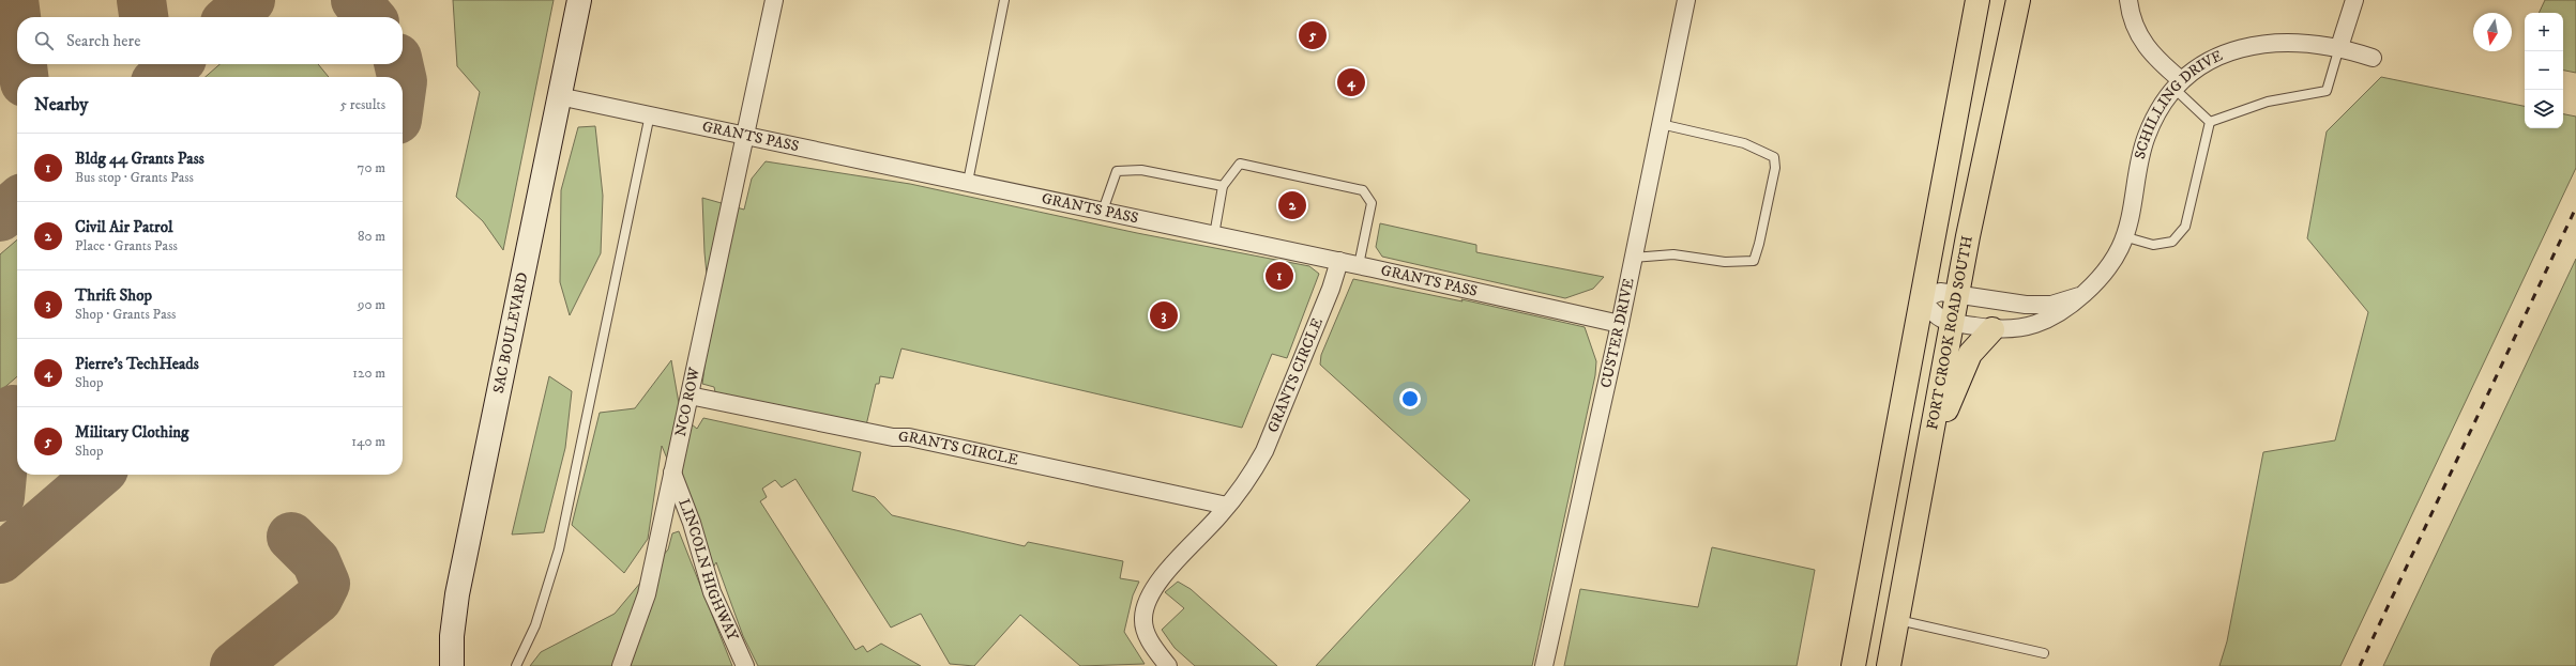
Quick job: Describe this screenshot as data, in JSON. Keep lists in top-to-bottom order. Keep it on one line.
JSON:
{"streets":{"main road":["FORT CROOK ROAD SOUTH"],"street":["SCHILLING DRIVE","GRANTS PASS","SAC BOULEVARD","CUSTER DRIVE","GRANTS CIRCLE","NCO ROW","LINCOLN HIGHWAY"]},"crossings":[["SCHILLING DRIVE","FORT CROOK ROAD SOUTH"],["GRANTS PASS","SAC BOULEVARD"],["GRANTS PASS","CUSTER DRIVE"],["GRANTS PASS","GRANTS CIRCLE"],["GRANTS PASS","NCO ROW"],["GRANTS CIRCLE","NCO ROW"],["NCO ROW","LINCOLN HIGHWAY"]],"north":"bottom","page":{"map_buttons":["+","−"],"search":"Search here","pins":["5","4","2","1","3"],"heading":["Nearby","5 results"],"list":[{"mark":"1","name":"Bldg 44 Grants Pass","note":"Bus stop · Grants Pass","value":"70 m"},{"mark":"2","name":"Civil Air Patrol","note":"Place · Grants Pass","value":"80 m"},{"mark":"3","name":"Thrift Shop","note":"Shop · Grants Pass","value":"90 m"},{"mark":"4","name":"Pierre's TechHeads","note":"Shop","value":"120 m"},{"mark":"5","name":"Military Clothing","note":"Shop","value":"140 m"}]}}
